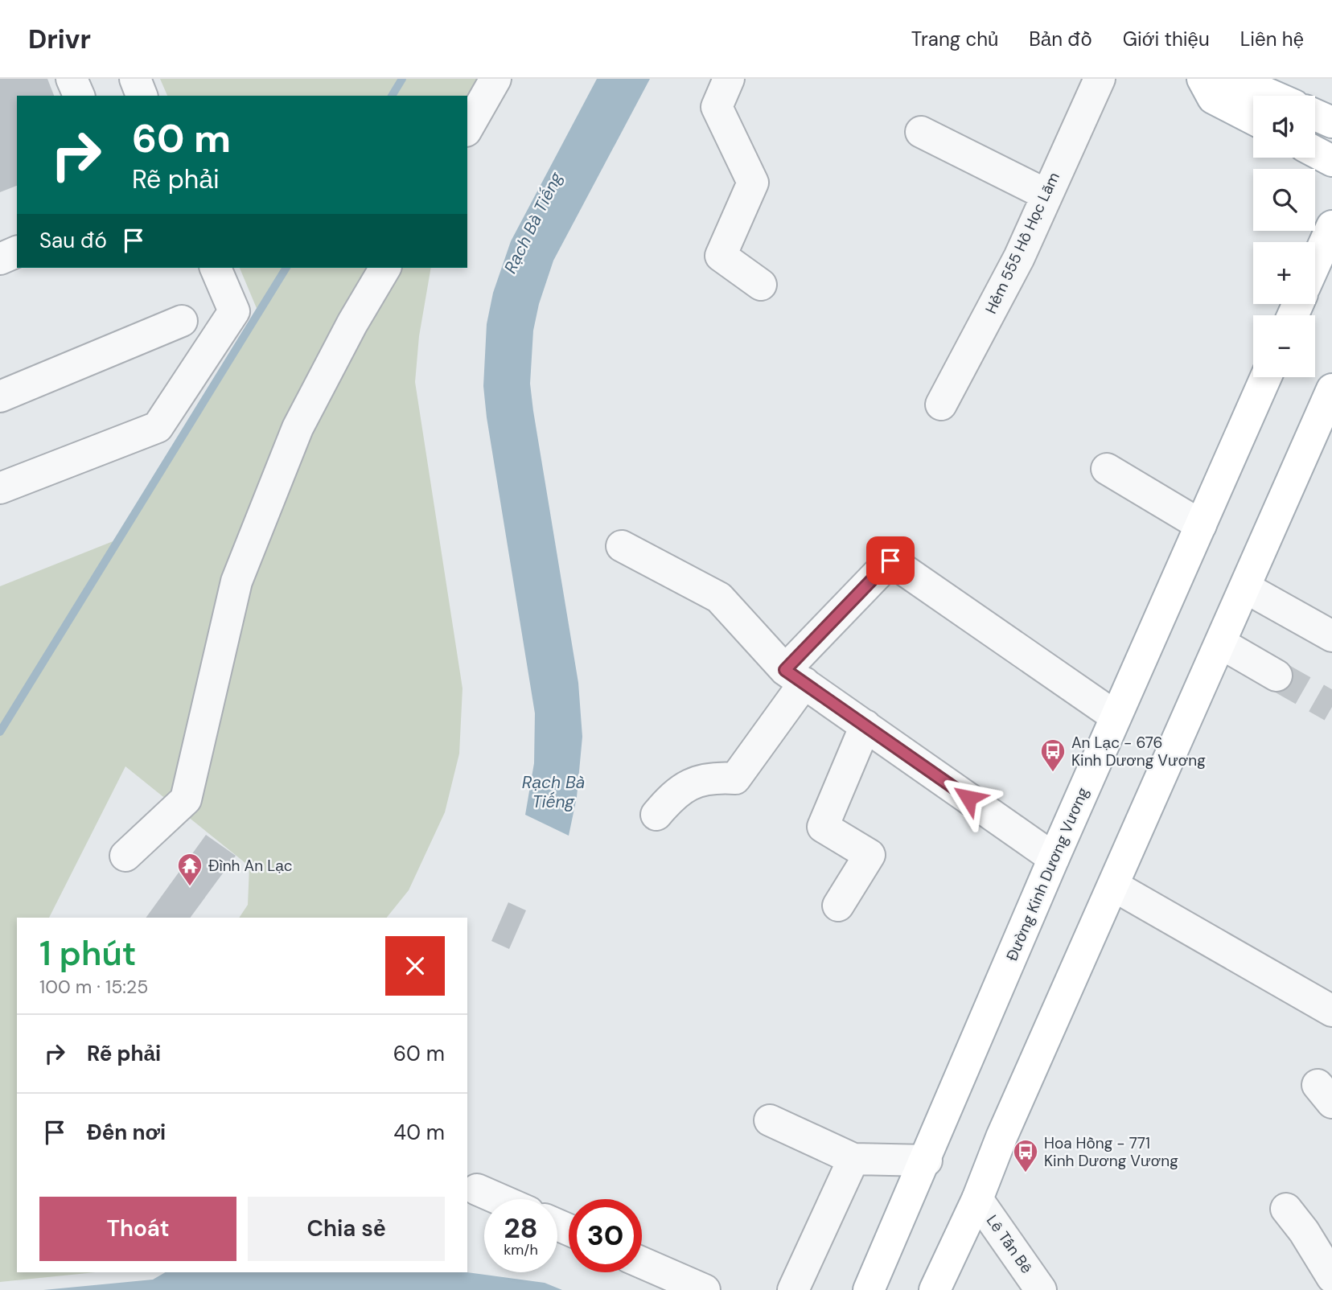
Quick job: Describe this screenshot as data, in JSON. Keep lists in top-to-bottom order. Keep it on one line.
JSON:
{"streets":{"main road":["Đường Kinh Dương Vương"],"street":["Hẻm 555 Hồ Học Lãm","Lê Tấn Bê"]},"water":["Rạch Bà Tiếng"],"places":{"bus stop":["An Lạc - 676 Kinh Dương Vương","Hoa Hồng - 771 Kinh Dương Vương"],"temple":["Đình An Lạc"]},"page":{"header":"Drivr","nav":["Trang chủ","Bản đồ","Giới thiệu","Liên hệ"],"map_buttons":["+","−"],"turn":["60 m","Rẽ phải"],"then":"Sau đó","heading":["1 phút","100 m · 15:25"],"list":[{"name":"Rẽ phải","value":"60 m"},{"name":"Đến nơi","value":"40 m"}],"buttons":["Thoát","Chia sẻ"],"speed":"28 km/h","limit":"30"}}
